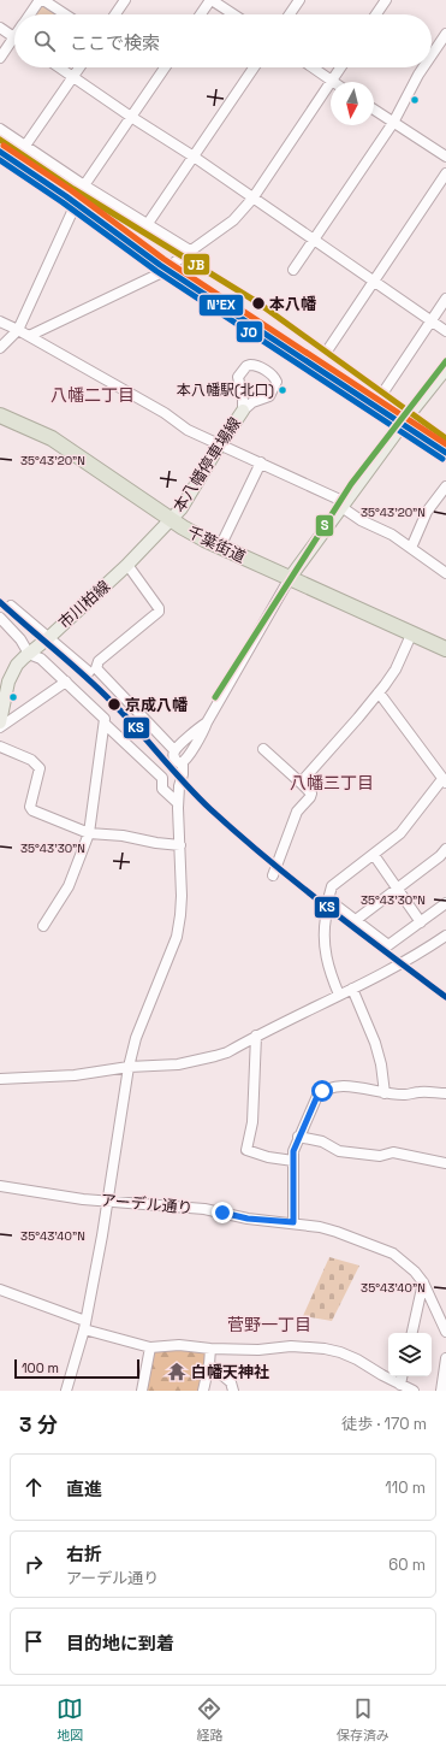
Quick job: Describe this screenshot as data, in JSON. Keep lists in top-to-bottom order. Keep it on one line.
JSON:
{"streets":{"highway":["千葉街道"],"main road":["本八幡停車場線","市川柏線"],"street":["アーデル通り"]},"crossings":[["本八幡停車場線","千葉街道"],["本八幡停車場線","市川柏線"],["千葉街道","市川柏線"]],"districts":["八幡二丁目","八幡三丁目","菅野一丁目"],"places":{"other":["本八幡","本八幡駅(北口)","京成八幡"],"temple":["白幡天神社"]},"lines":["transit line JB","transit line N'EX","transit line JO","transit line S","transit line KS"],"scale_bar":"100 m","north":"bottom","page":{"search":"ここで検索","scale":"100 m","heading":["3 分","徒歩 · 170 m"],"list":[["直進","110 m"],["右折","アーデル通り","60 m"],"目的地に到着"],"nav":["地図","経路","保存済み"]},"coordinates":["35°43'20\"N","35°43'30\"N","35°43'40\"N"]}
